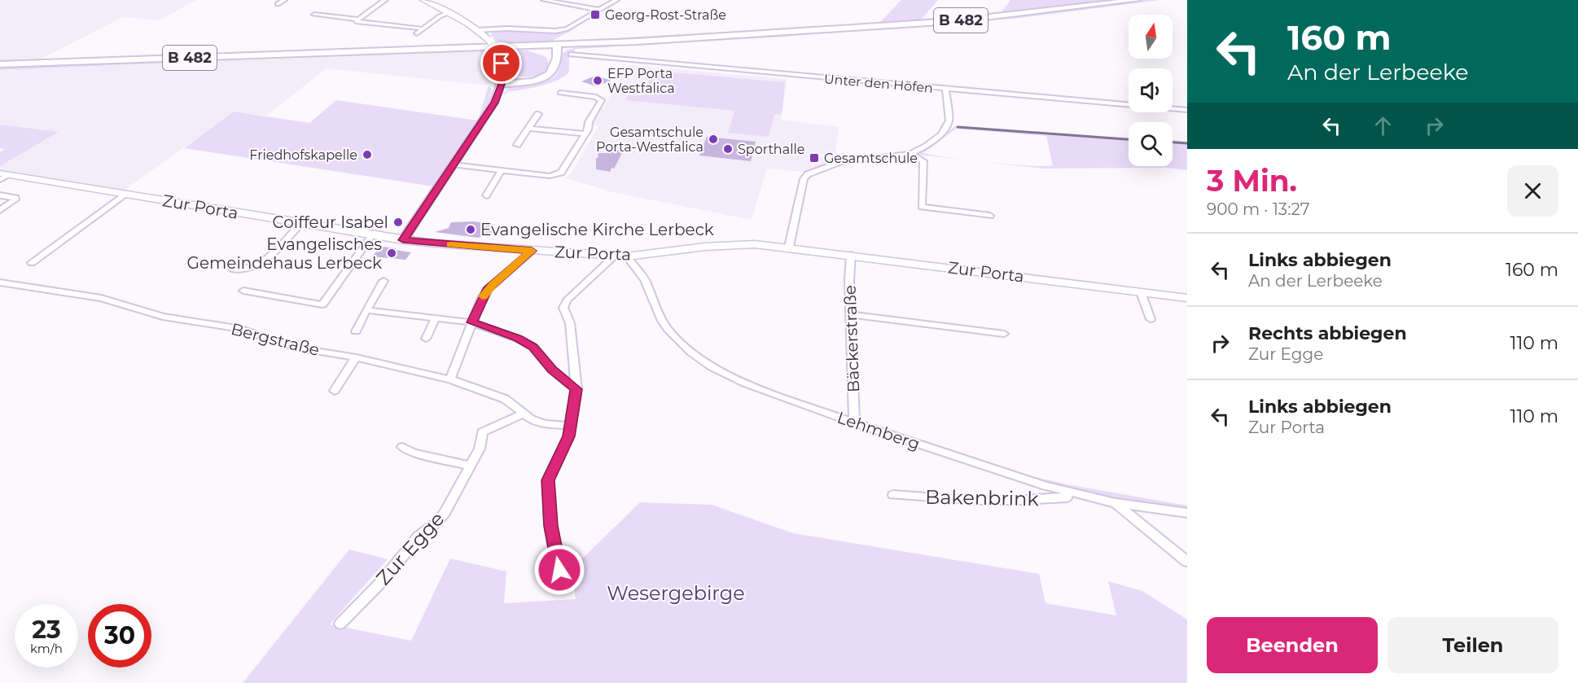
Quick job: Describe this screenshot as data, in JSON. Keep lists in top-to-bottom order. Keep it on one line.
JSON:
{"streets":{"main road":["B 482","Zur Porta"],"street":["Unter den Höfen","Bäckerstraße","Bergstraße","Lehmberg","Bakenbrink","Zur Egge"]},"crossings":[["Zur Porta","Bäckerstraße"],["Zur Porta","Lehmberg"],["Bäckerstraße","Lehmberg"],["Bergstraße","Zur Egge"],["Lehmberg","Bakenbrink"]],"parks":["Wesergebirge"],"places":{"transit":["Georg-Rost-Straße","Gesamtschule"],"other":["EFP Porta Westfalica","Gesamtschule Porta-Westfalica","Sporthalle","Friedhofskapelle","Coiffeur Isabel","Evangelische Kirche Lerbeck","Evangelisches Gemeindehaus Lerbeck"]},"north":"top","page":{"turn":["160 m","An der Lerbeeke"],"heading":["3 Min.","900 m · 13:27"],"list":[{"name":"Links abbiegen","note":"An der Lerbeeke","value":"160 m"},{"name":"Rechts abbiegen","note":"Zur Egge","value":"110 m"},{"name":"Links abbiegen","note":"Zur Porta","value":"110 m"}],"speed":"23 km/h","limit":"30","buttons":["Beenden","Teilen"]}}
